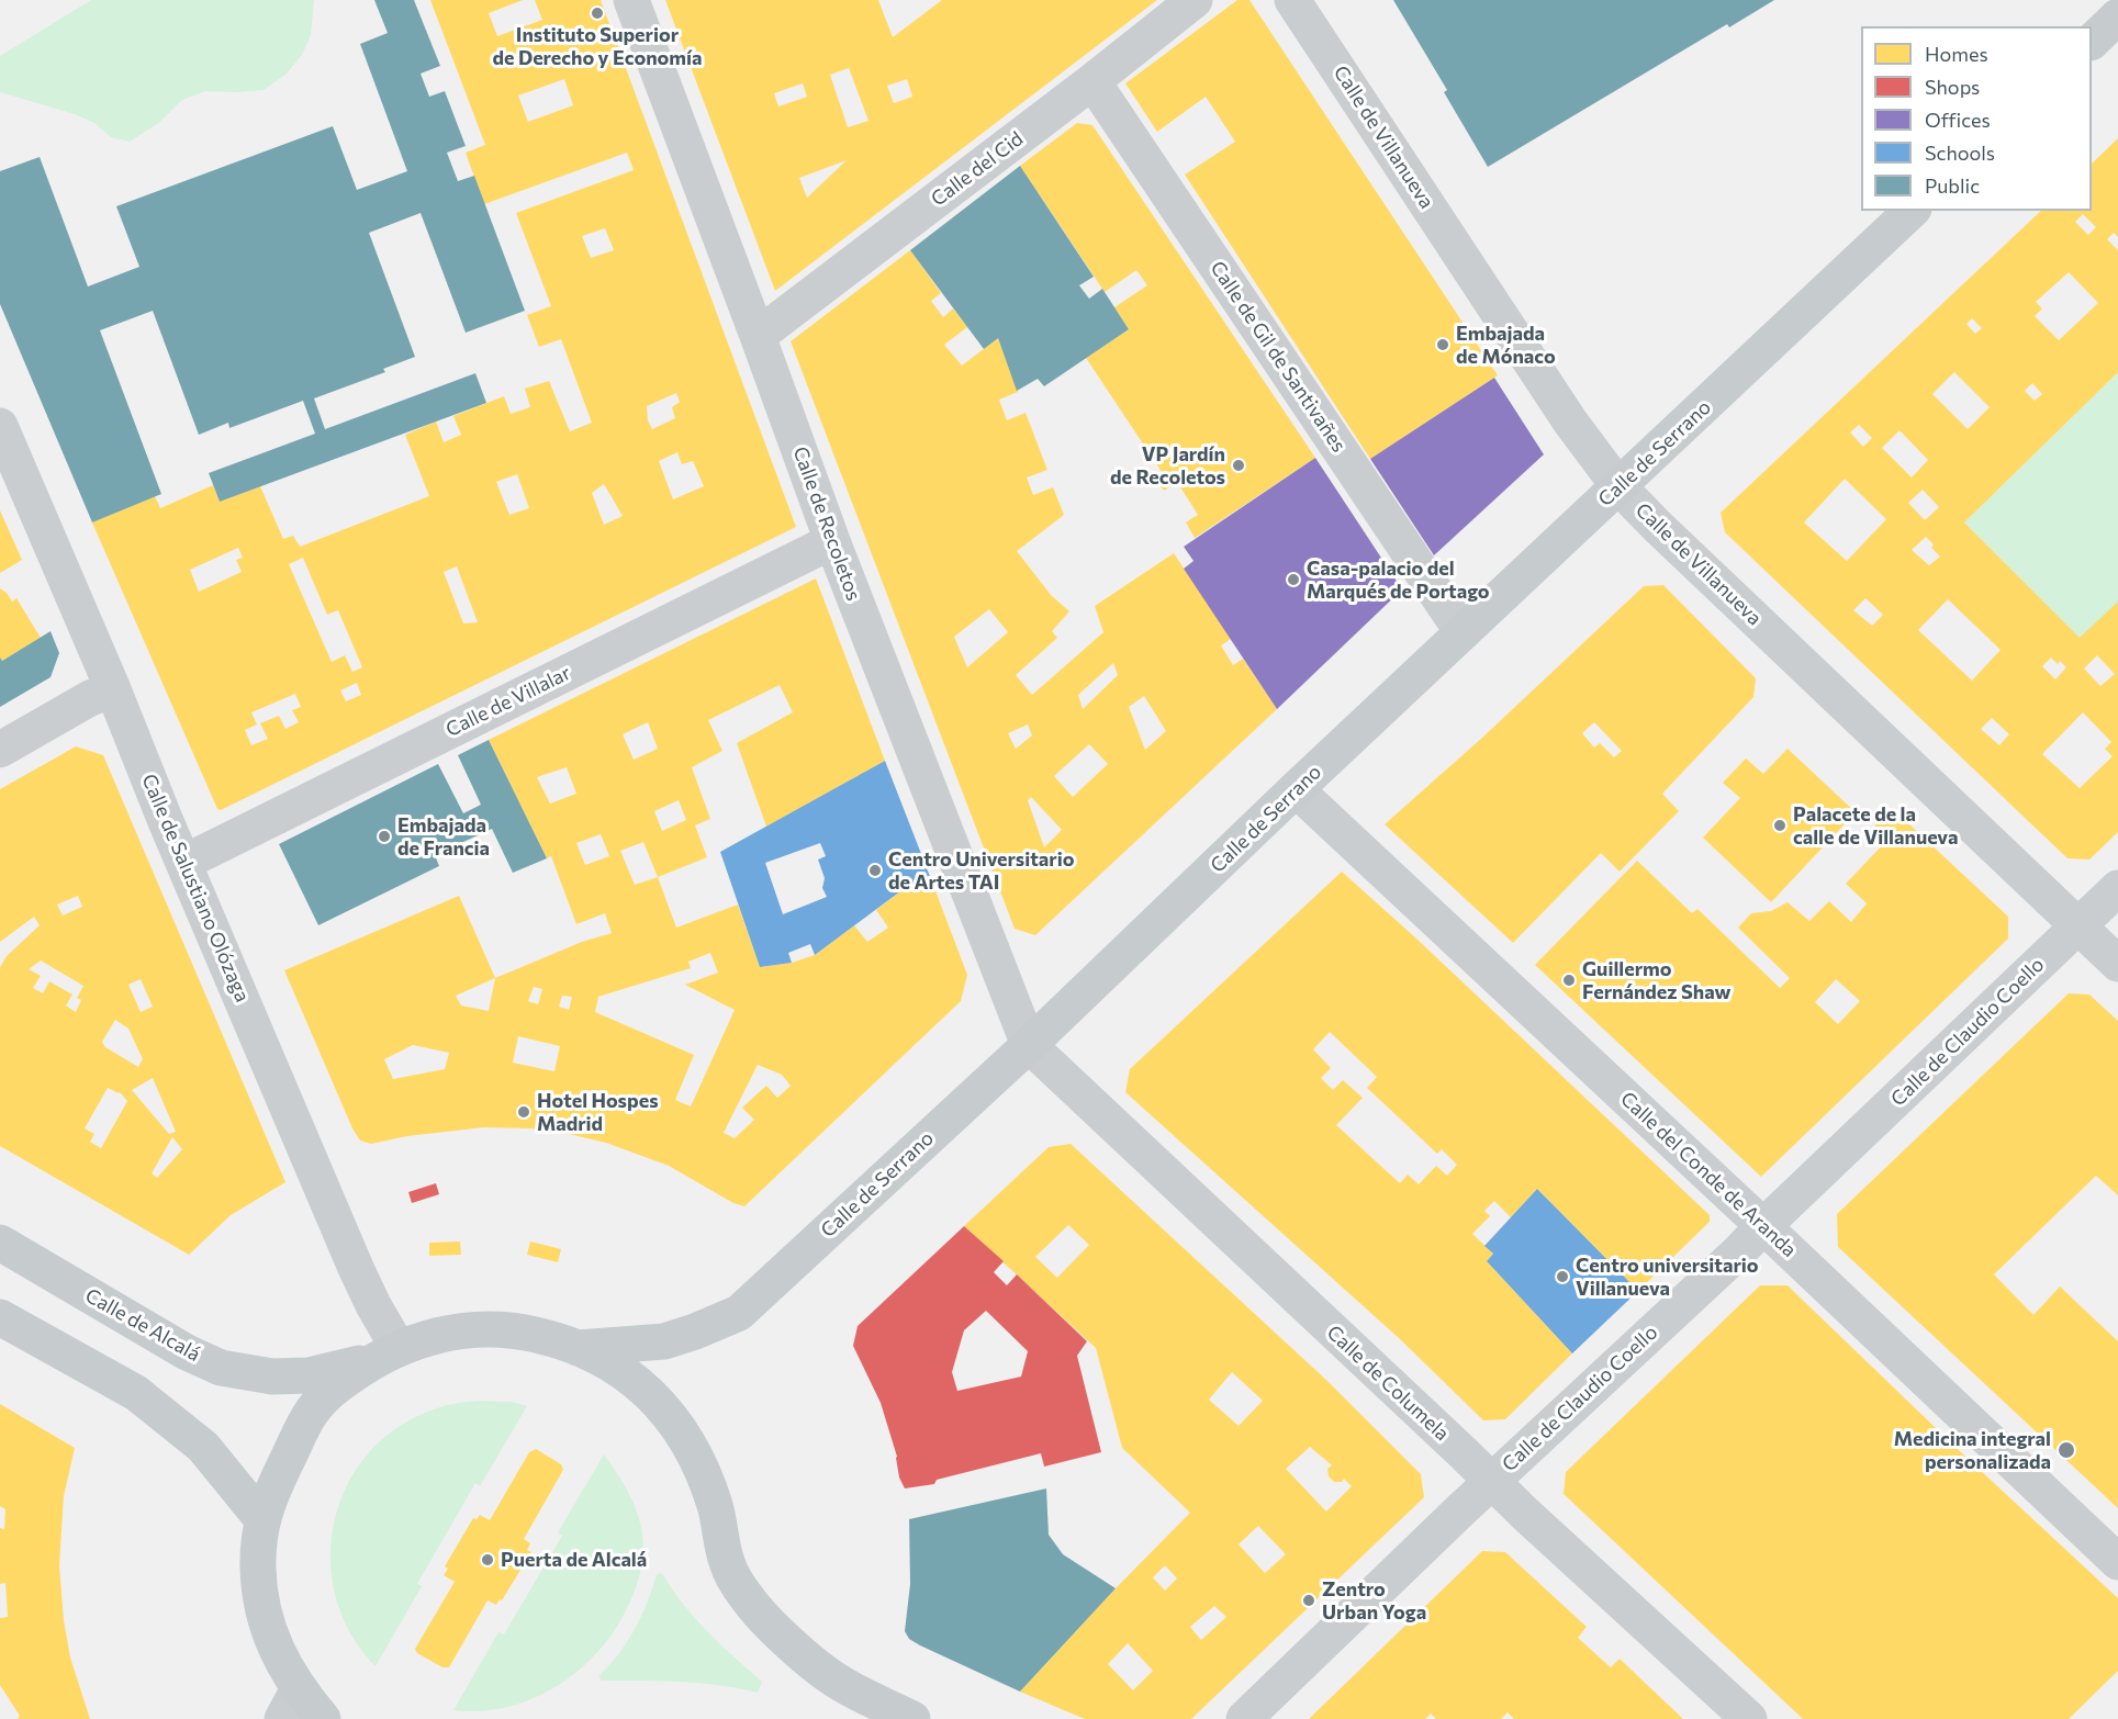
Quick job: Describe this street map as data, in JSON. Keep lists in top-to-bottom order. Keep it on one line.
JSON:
{"streets":{"main road":["Calle de Serrano","Calle de Alcalá"],"street":["Calle de Villanueva","Calle del Cid","Calle de Gil de Santivañes","Calle de Recoletos","Calle de Villalar","Calle de Salustiano Olózaga","Calle de Claudio Coello","Calle del Conde de Aranda","Calle de Columela"]},"crossings":[["Calle de Villanueva","Calle de Serrano"],["Calle de Villanueva","Calle de Claudio Coello"],["Calle del Cid","Calle de Gil de Santivañes"],["Calle del Cid","Calle de Recoletos"],["Calle de Gil de Santivañes","Calle de Serrano"],["Calle de Serrano","Calle de Recoletos"],["Calle de Serrano","Calle del Conde de Aranda"],["Calle de Serrano","Calle de Alcalá"],["Calle de Serrano","Calle de Columela"],["Calle de Recoletos","Calle de Villalar"],["Calle de Recoletos","Calle de Columela"],["Calle de Villalar","Calle de Salustiano Olózaga"],["Calle de Salustiano Olózaga","Calle de Alcalá"],["Calle de Claudio Coello","Calle del Conde de Aranda"],["Calle de Claudio Coello","Calle de Columela"]],"places":["Instituto Superior de Derecho y Economía","Embajada de Mónaco","VP Jardín de Recoletos","Casa-palacio del Marqués de Portago","Palacete de la calle de Villanueva","Embajada de Francia","Centro Universitario de Artes TAI","Guillermo Fernández Shaw","Hotel Hospes Madrid","Centro universitario Villanueva","Medicina integral personalizada","Puerta de Alcalá","Zentro Urban Yoga"],"legend":["Homes","Shops","Offices","Schools","Public"]}
